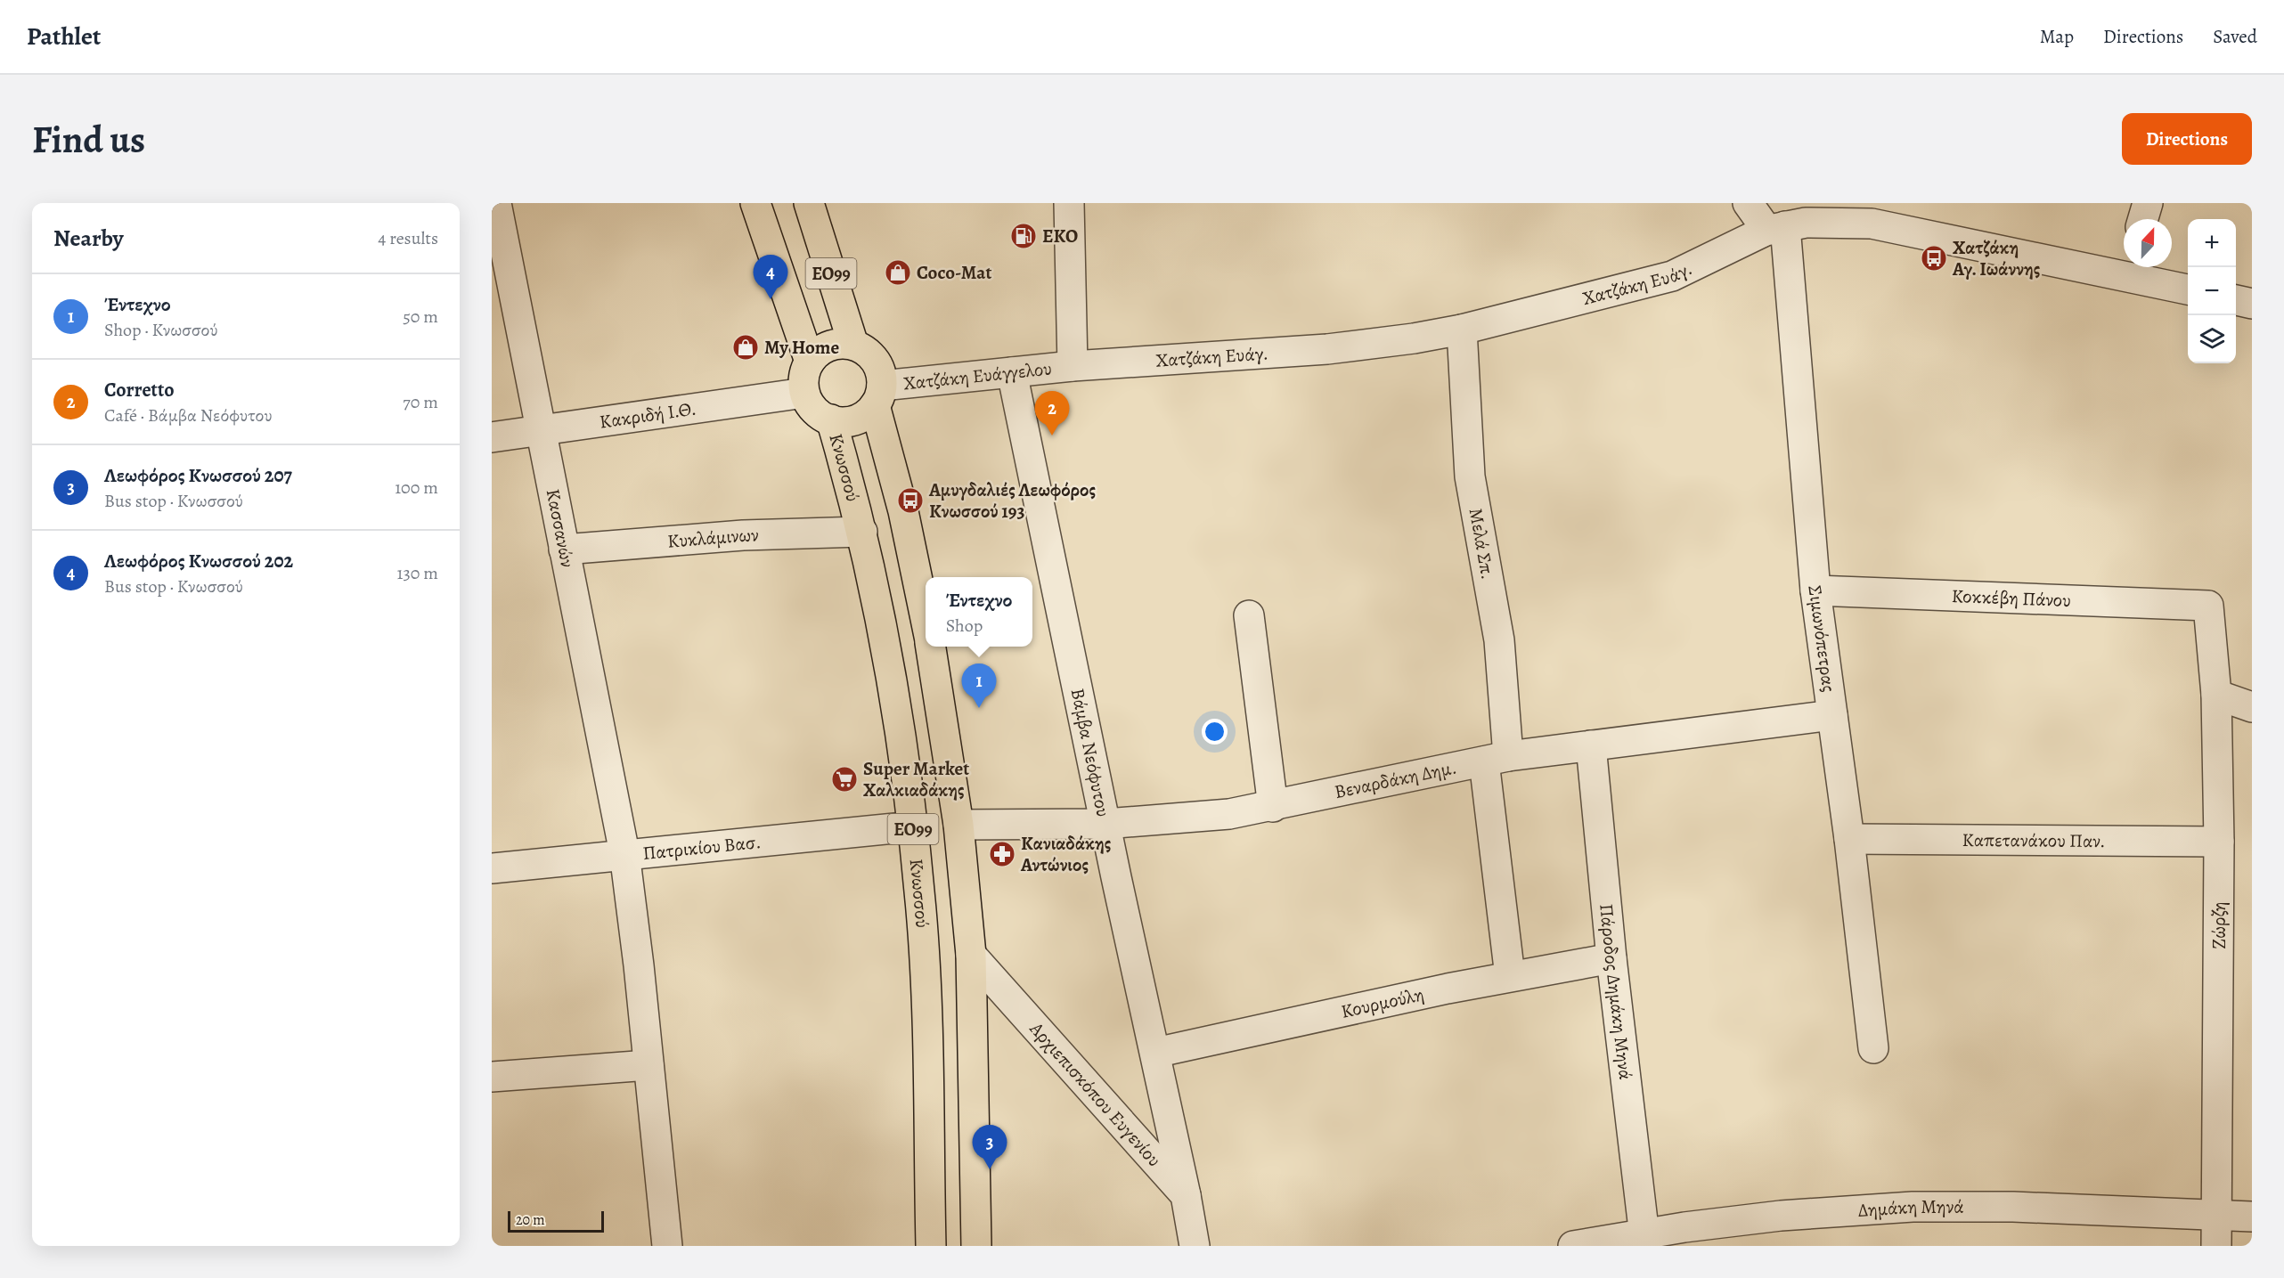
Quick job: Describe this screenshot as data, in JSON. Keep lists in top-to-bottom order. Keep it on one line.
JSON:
{"streets":{"main road":["ΕΟ99","Κνωσσού"],"street":["Χατζάκη Ευάγ.","Χατζάκη Ευάγγελου","Κακριδή Ι.Θ.","Κασσανών","Κυκλάμινων","Μελά Σπ.","Κοκκέβη Πάνου","Σιμωνόπετρας","Βάμβα Νεόφυτου","Βεναρδάκη Δημ.","Καπετανάκου Παν.","Πατρικίου Βασ.","Ζώρζη","Πάροδος Δημάκη Μηνά","Κουρμούλη","Αρχιεπισκόπου Ευγενίου","Δημάκη Μηνά"]},"crossings":[["ΕΟ99","Χατζάκη Ευάγγελου"],["ΕΟ99","Κακριδή Ι.Θ."],["ΕΟ99","Κνωσσού"],["ΕΟ99","Βεναρδάκη Δημ."],["ΕΟ99","Αρχιεπισκόπου Ευγενίου"],["Χατζάκη Ευάγ.","Χατζάκη Ευάγγελου"],["Χατζάκη Ευάγ.","Μελά Σπ."],["Χατζάκη Ευάγ.","Σιμωνόπετρας"],["Χατζάκη Ευάγγελου","Κακριδή Ι.Θ."],["Χατζάκη Ευάγγελου","Κνωσσού"],["Χατζάκη Ευάγγελου","Βάμβα Νεόφυτου"],["Κακριδή Ι.Θ.","Κνωσσού"],["Κακριδή Ι.Θ.","Κασσανών"],["Κνωσσού","Κυκλάμινων"],["Κνωσσού","Πατρικίου Βασ."],["Κασσανών","Κυκλάμινων"],["Κασσανών","Πατρικίου Βασ."],["Μελά Σπ.","Βεναρδάκη Δημ."],["Μελά Σπ.","Κουρμούλη"],["Κοκκέβη Πάνου","Σιμωνόπετρας"],["Κοκκέβη Πάνου","Ζώρζη"],["Σιμωνόπετρας","Βεναρδάκη Δημ."],["Σιμωνόπετρας","Καπετανάκου Παν."],["Βάμβα Νεόφυτου","Βεναρδάκη Δημ."],["Βάμβα Νεόφυτου","Κουρμούλη"],["Βάμβα Νεόφυτου","Αρχιεπισκόπου Ευγενίου"],["Βεναρδάκη Δημ.","Πάροδος Δημάκη Μηνά"],["Καπετανάκου Παν.","Ζώρζη"],["Ζώρζη","Δημάκη Μηνά"],["Πάροδος Δημάκη Μηνά","Κουρμούλη"],["Πάροδος Δημάκη Μηνά","Δημάκη Μηνά"]],"places":{"fuel station":["EKO"],"bus stop":["Χατζάκη Αγ. Ιωάννης","Αμυγδαλιές Λεωφόρος Κνωσσού 193"],"shop":["Coco-Mat","My Home"],"supermarket":["Super Market Χαλκιαδάκης"],"pharmacy":["Κανιαδάκης Αντώνιος"]},"scale_bar":"20 m","north":"top","page":{"header":"Pathlet","nav":["Map","Directions","Saved"],"buttons":"Directions","title":"Find us","heading":["Nearby","4 results"],"map_buttons":["+","−"],"pins":["4","2","1","3"],"list":[{"mark":"1","name":"Έντεχνο","note":"Shop · Κνωσσού","value":"50 m"},{"mark":"2","name":"Corretto","note":"Café · Βάμβα Νεόφυτου","value":"70 m"},{"mark":"3","name":"Λεωφόρος Κνωσσού 207","note":"Bus stop · Κνωσσού","value":"100 m"},{"mark":"4","name":"Λεωφόρος Κνωσσού 202","note":"Bus stop · Κνωσσού","value":"130 m"}],"popup":["Έντεχνο","Shop"],"scale":"20 m"}}
